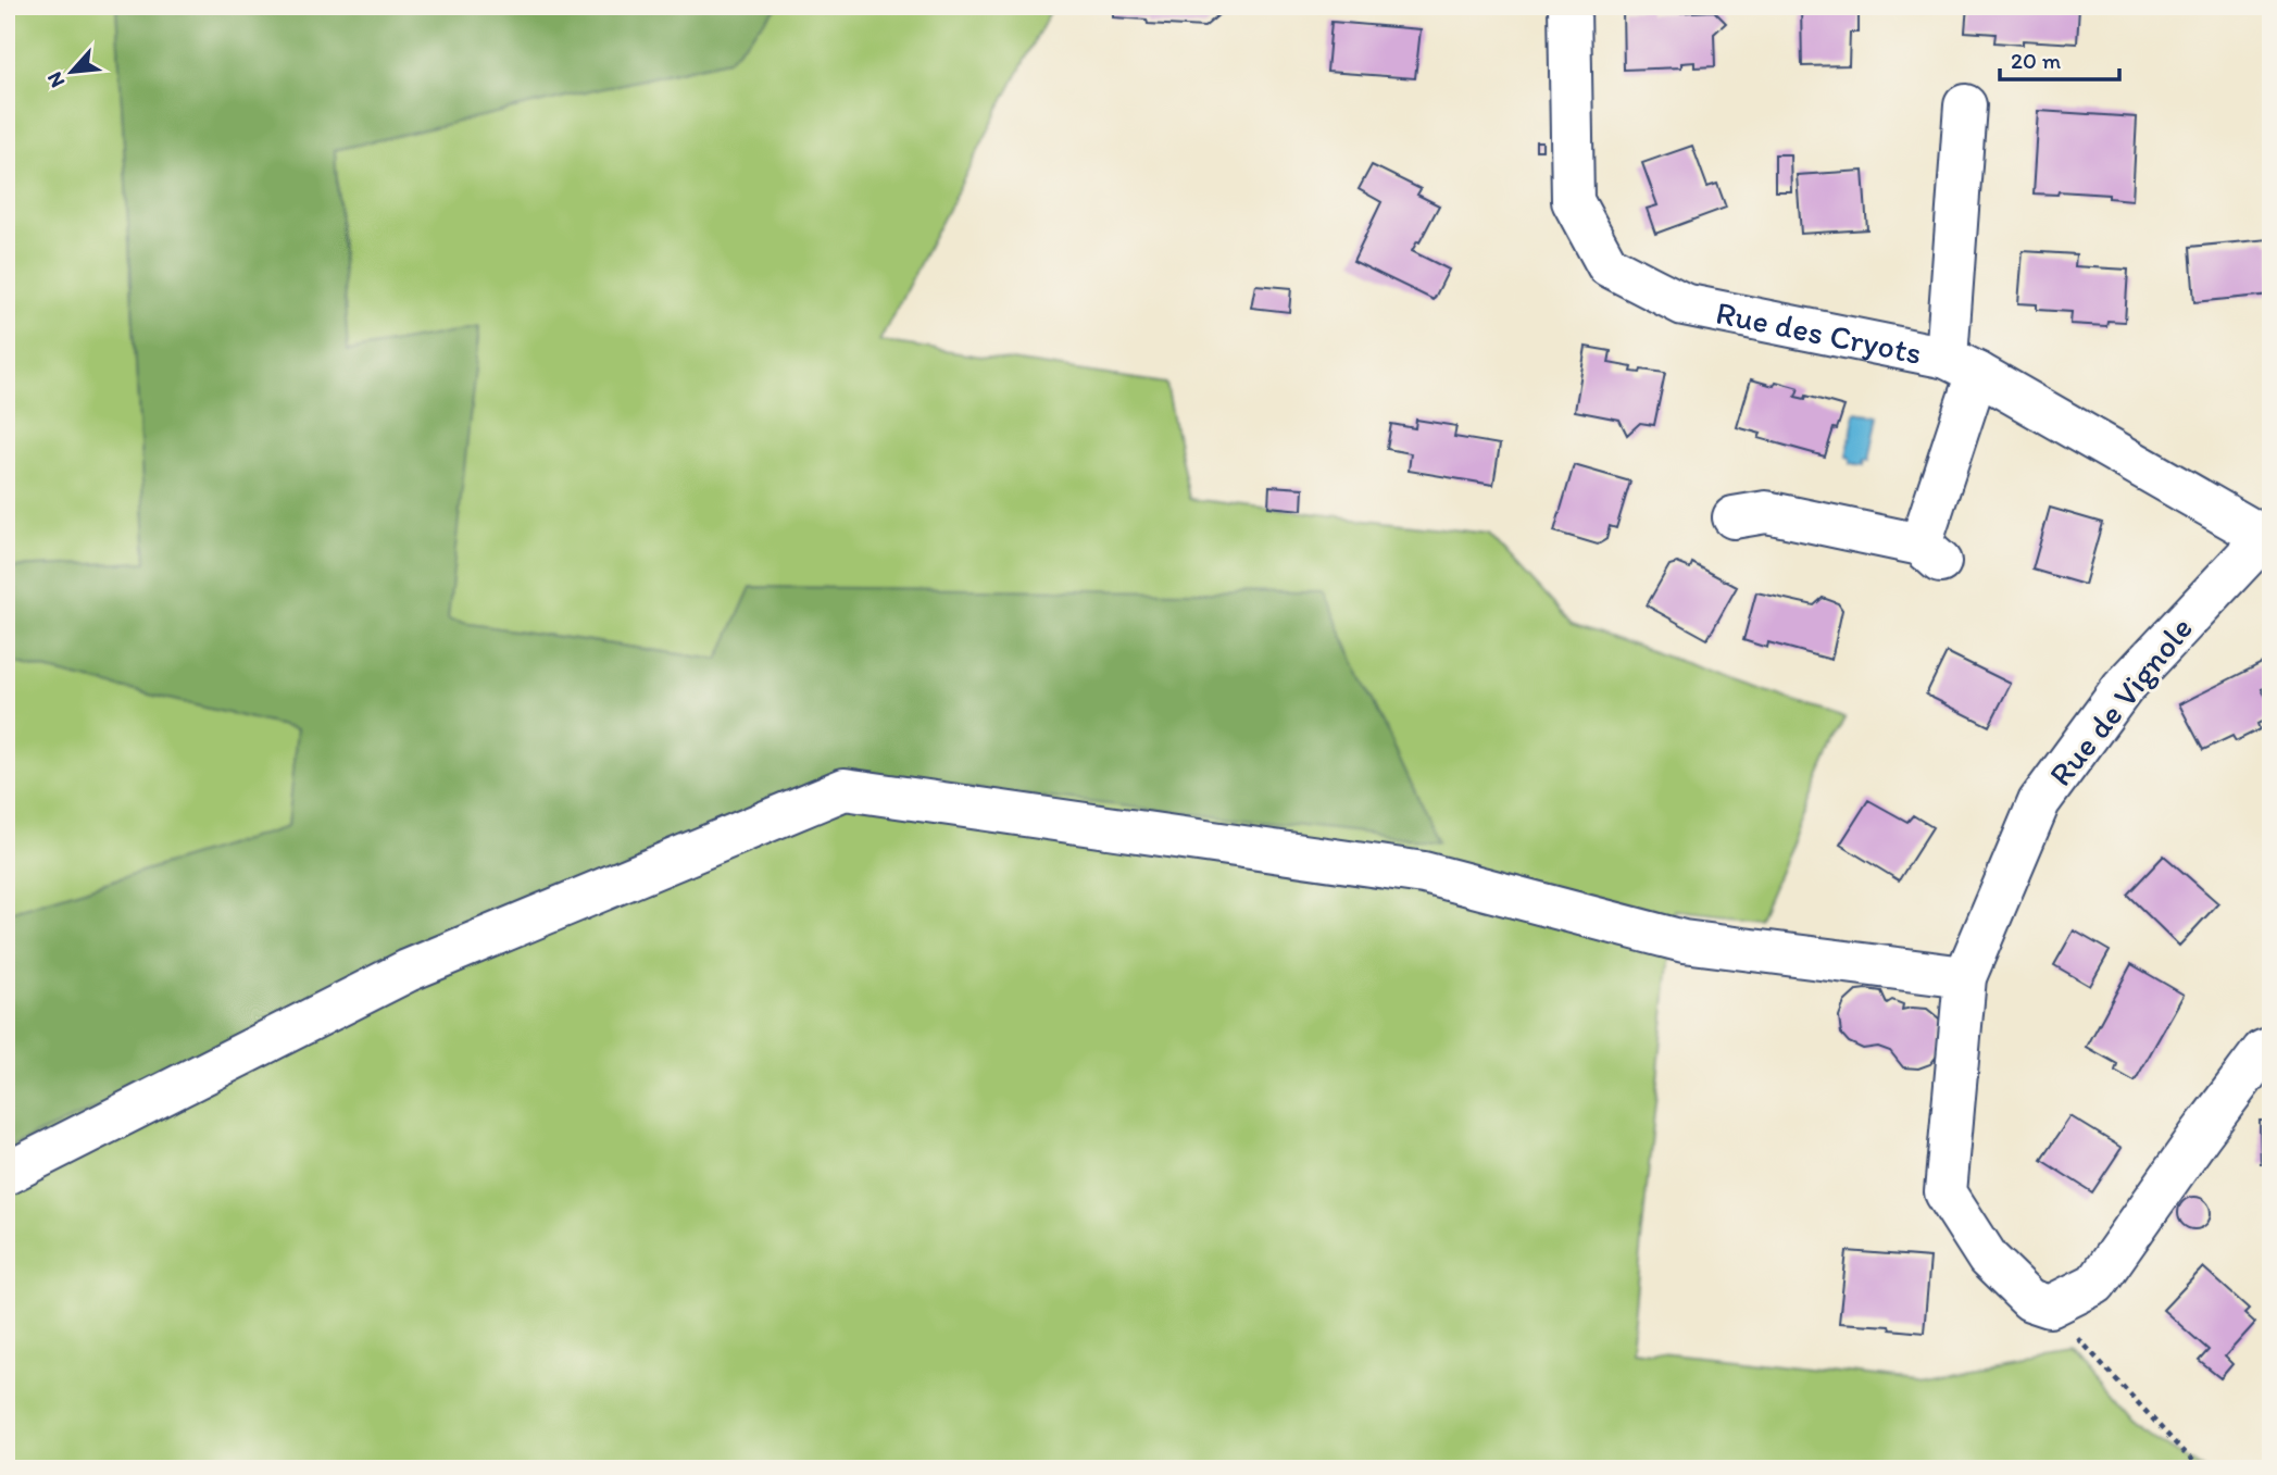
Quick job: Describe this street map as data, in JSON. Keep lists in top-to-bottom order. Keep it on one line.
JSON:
{"streets":{"street":["Rue des Cryots","Rue de Vignole"]},"crossings":[["Rue des Cryots","Rue de Vignole"]],"scale_bar":"20 m","north":"bottom left"}
